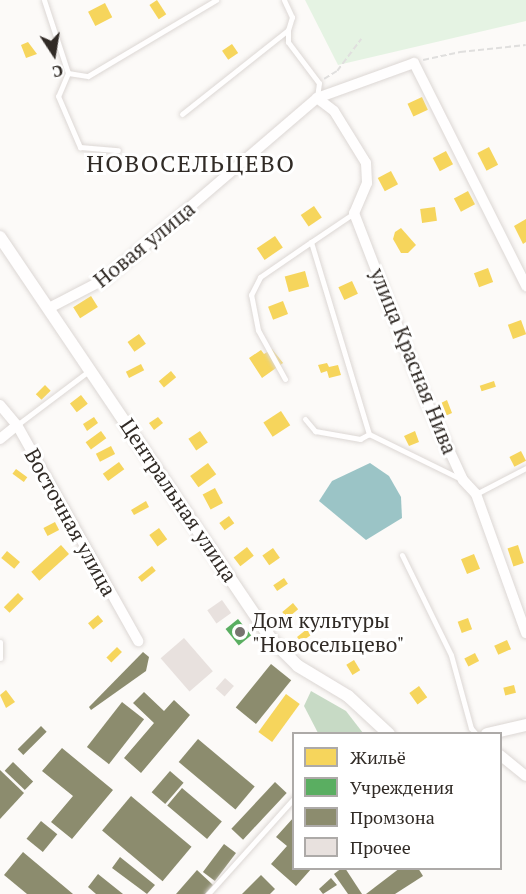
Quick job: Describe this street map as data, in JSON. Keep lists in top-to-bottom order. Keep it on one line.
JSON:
{"streets":{"street":["Новая улица","улица Красная Нива","Центральная улица","Восточная улица"]},"crossings":[["Новая улица","Центральная улица"]],"districts":["НОВОСЕЛЬЦЕВО"],"places":["Дом культуры \"Новосельцево\""],"legend":["Жильё","Учреждения","Промзона","Прочее"],"north":"bottom"}
